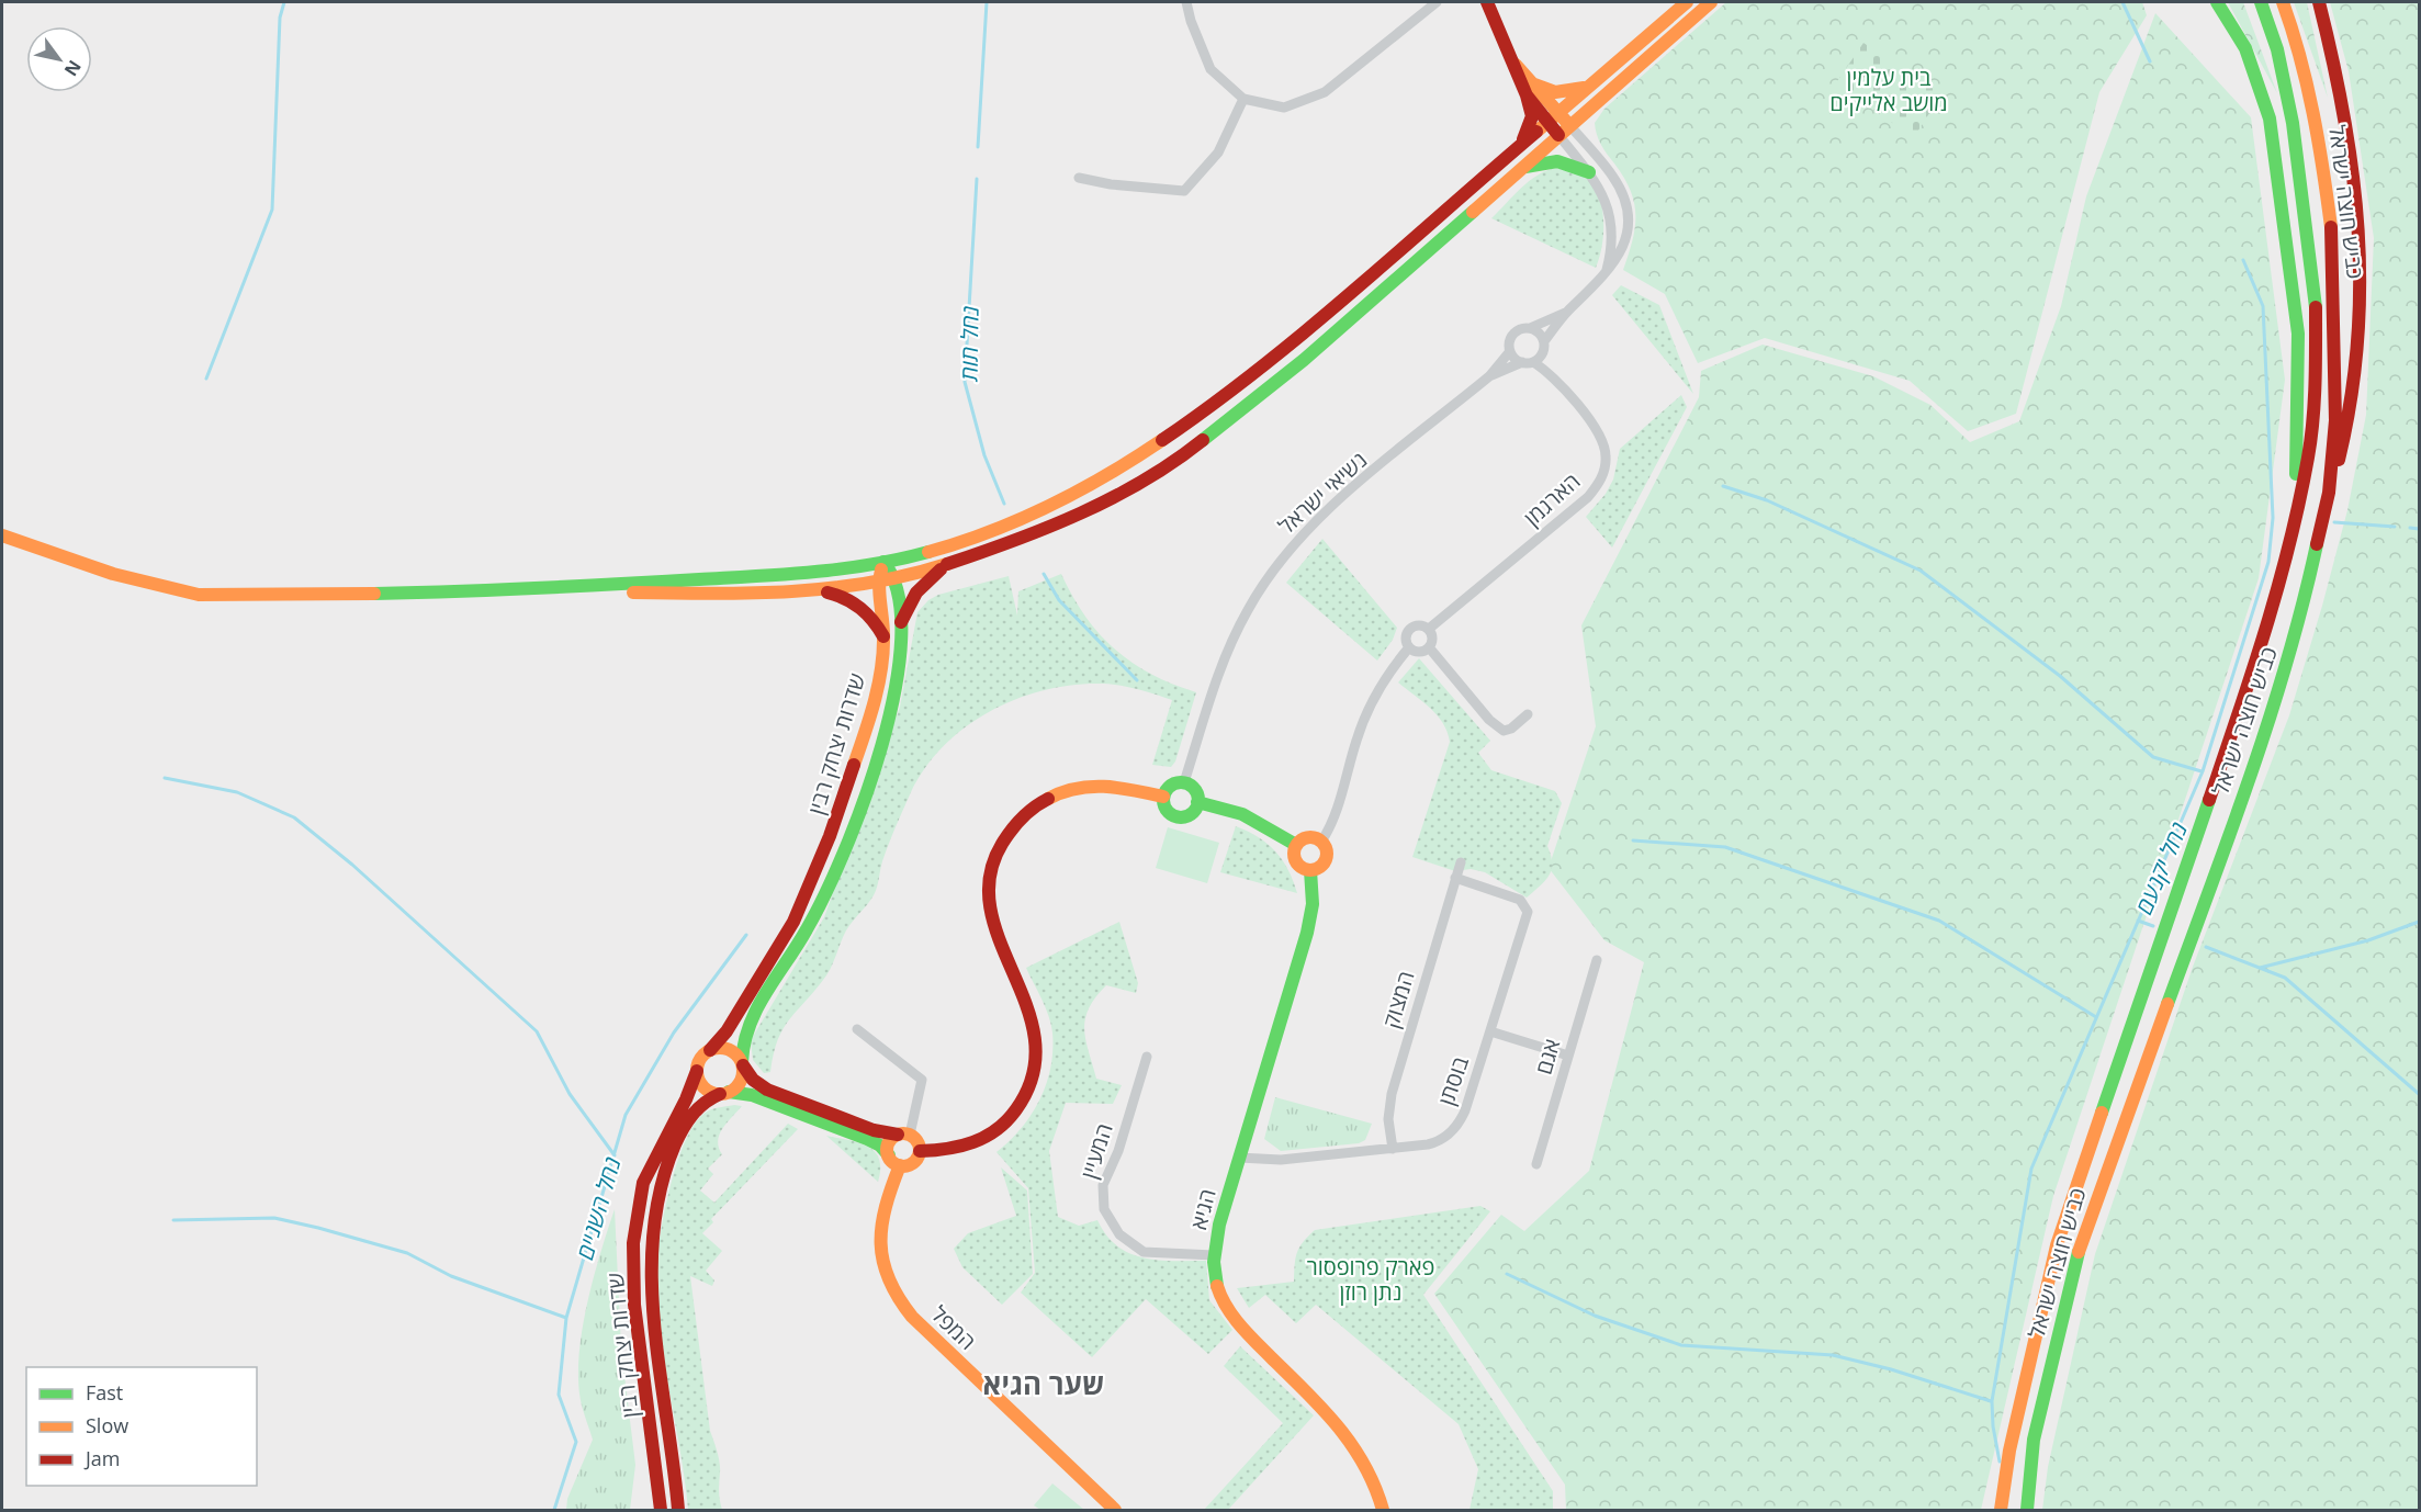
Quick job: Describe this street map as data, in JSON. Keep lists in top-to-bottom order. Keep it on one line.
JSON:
{"streets":{"main road":["כביש חוצה ישראל","שדרות יצחק רבין","הגיא","המפל"],"street":["נשיאי ישראל","הארגמן","המצוק","אגם","בוסתן","המעיין"]},"crossings":[["נשיאי ישראל","הארגמן"],["המצוק","בוסתן"],["בוסתן","הגיא"],["המעיין","הגיא"]],"districts":["שער הגיא"],"water":["נחל תות","נחל יקנעם","נחל השניים"],"parks":["בית עלמין מושב אלייקים","פארק פרופסור נתן רוזן"],"legend":["Fast","Slow","Jam"],"north":"bottom right"}
